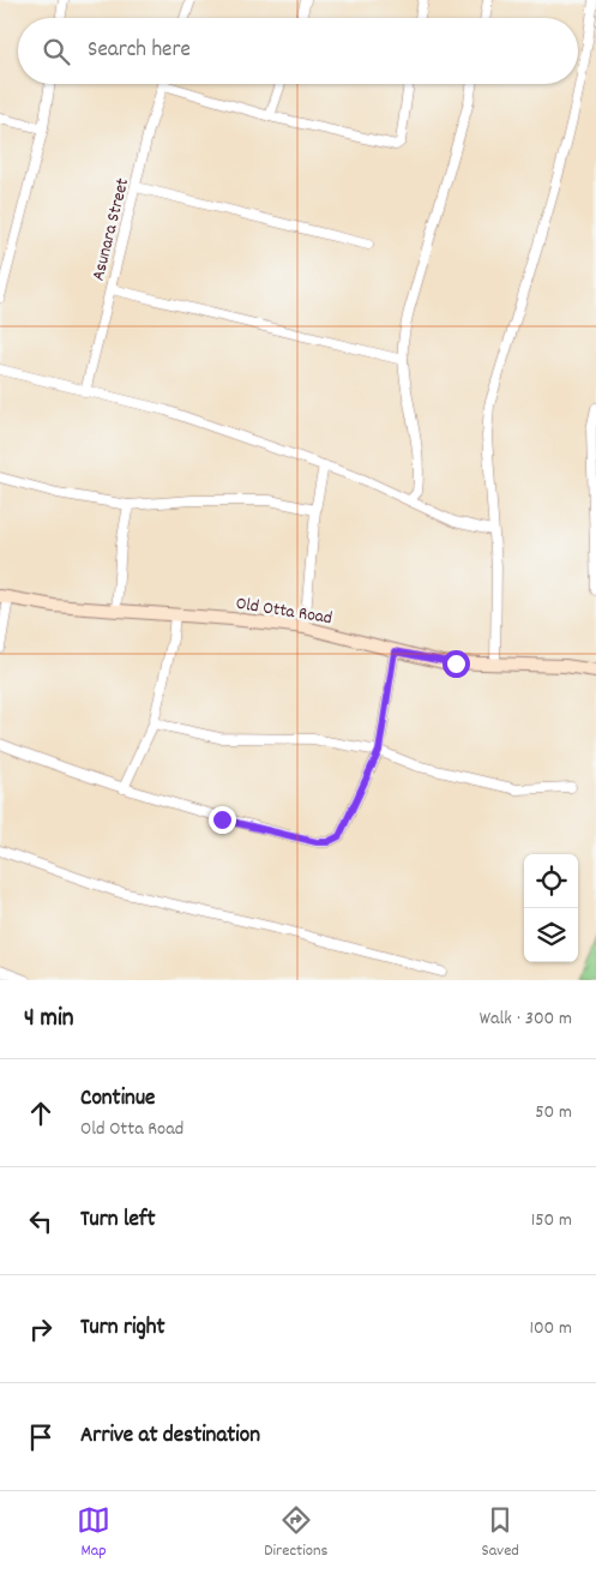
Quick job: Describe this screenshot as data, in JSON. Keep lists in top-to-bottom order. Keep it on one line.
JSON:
{"streets":{"street":["Asunara Street","Old Otta Road"]},"page":{"search":"Search here","heading":["4 min","Walk · 300 m"],"list":[["Continue","Old Otta Road","50 m"],["Turn left","150 m"],["Turn right","100 m"],"Arrive at destination"],"nav":["Map","Directions","Saved"]}}
